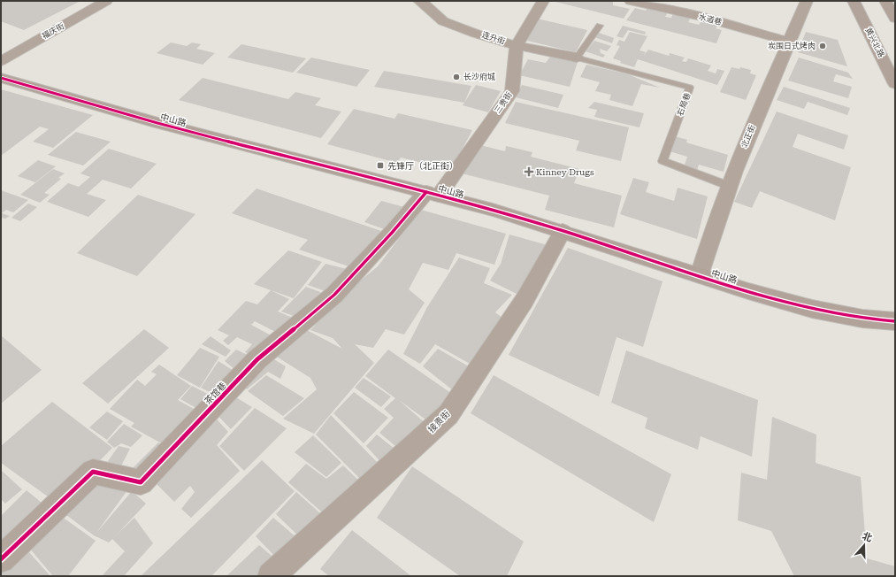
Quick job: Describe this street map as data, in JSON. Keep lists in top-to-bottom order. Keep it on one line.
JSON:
{"streets":{"street":["水道巷","福庆街","连升街","黄兴北路","三贵街","中山路","北正街","茶馆巷","接贵街"],"lane":["右局巷"]},"crossings":[["水道巷","北正街"],["连升街","三贵街"],["连升街","右局巷"],["三贵街","中山路"],["三贵街","茶馆巷"],["右局巷","北正街"],["中山路","北正街"],["中山路","茶馆巷"],["中山路","接贵街"]],"places":{"other":["炭围日式烤肉","长沙府城"],"transit":["先锋厅（北正街）"],"health":["Kinney Drugs"]},"north":"top"}
